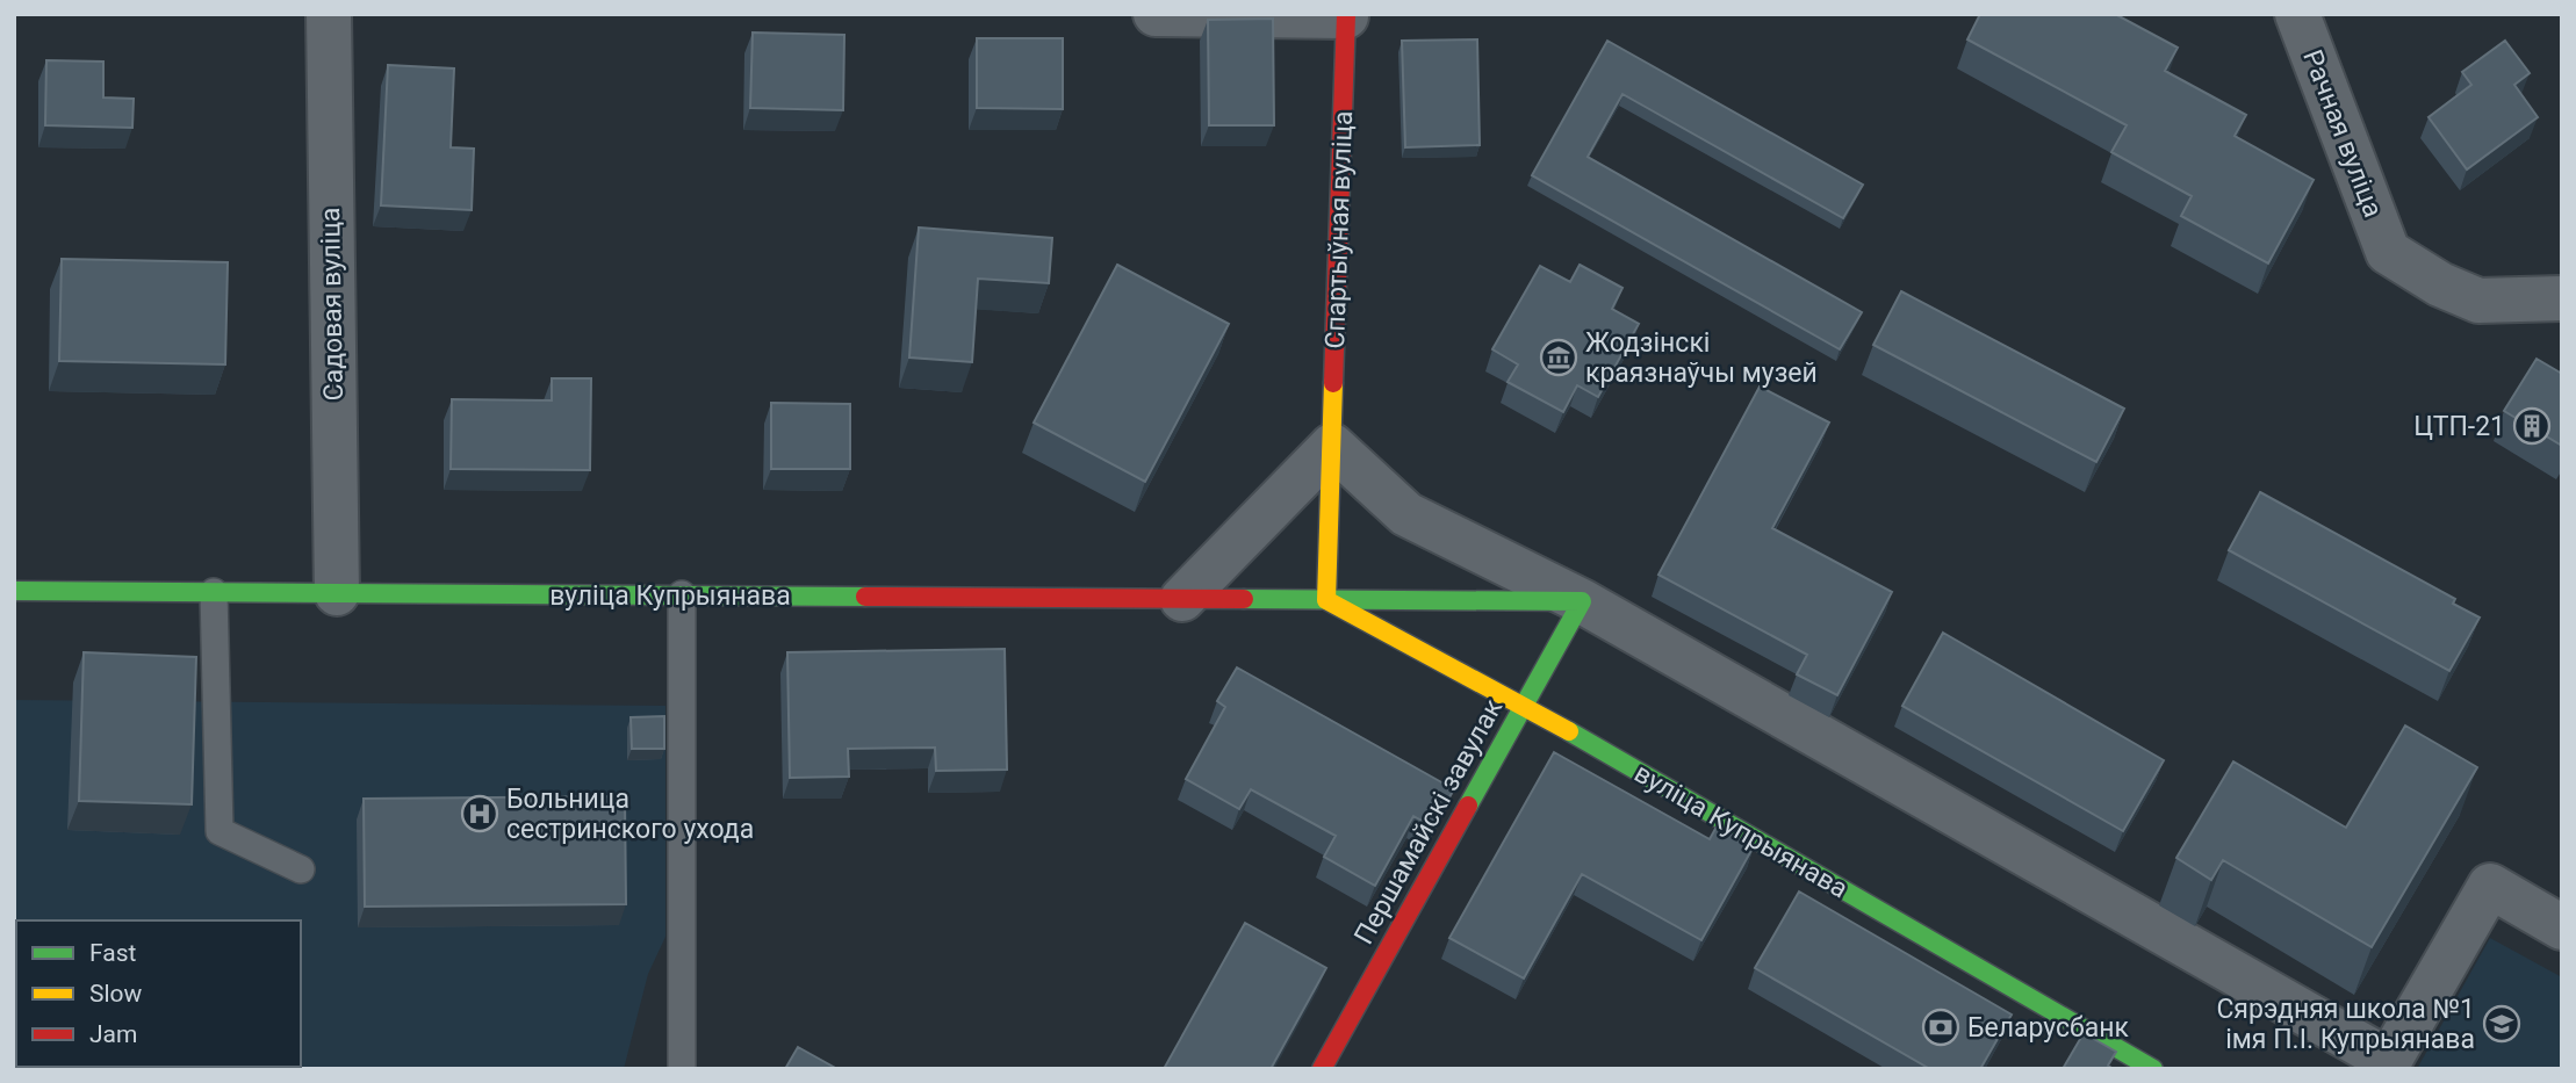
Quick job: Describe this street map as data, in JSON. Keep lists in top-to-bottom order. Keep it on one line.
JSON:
{"streets":{"street":["Рачная вуліца","Спартыўная вуліца","Садовая вуліца","вуліца Купрыянава","Першамайскі завулак"]},"crossings":[["Спартыўная вуліца","вуліца Купрыянава"],["Садовая вуліца","вуліца Купрыянава"],["вуліца Купрыянава","Першамайскі завулак"]],"places":{"museum":["Жодзінскі краязнаўчы музей"],"building":["ЦТП-21"],"hospital":["Больница сестринского ухода"],"school or university":["Сярэдняя школа №1 імя П.І. Купрыянава"],"bank":["Беларусбанк"]},"legend":["Fast","Slow","Jam"]}
